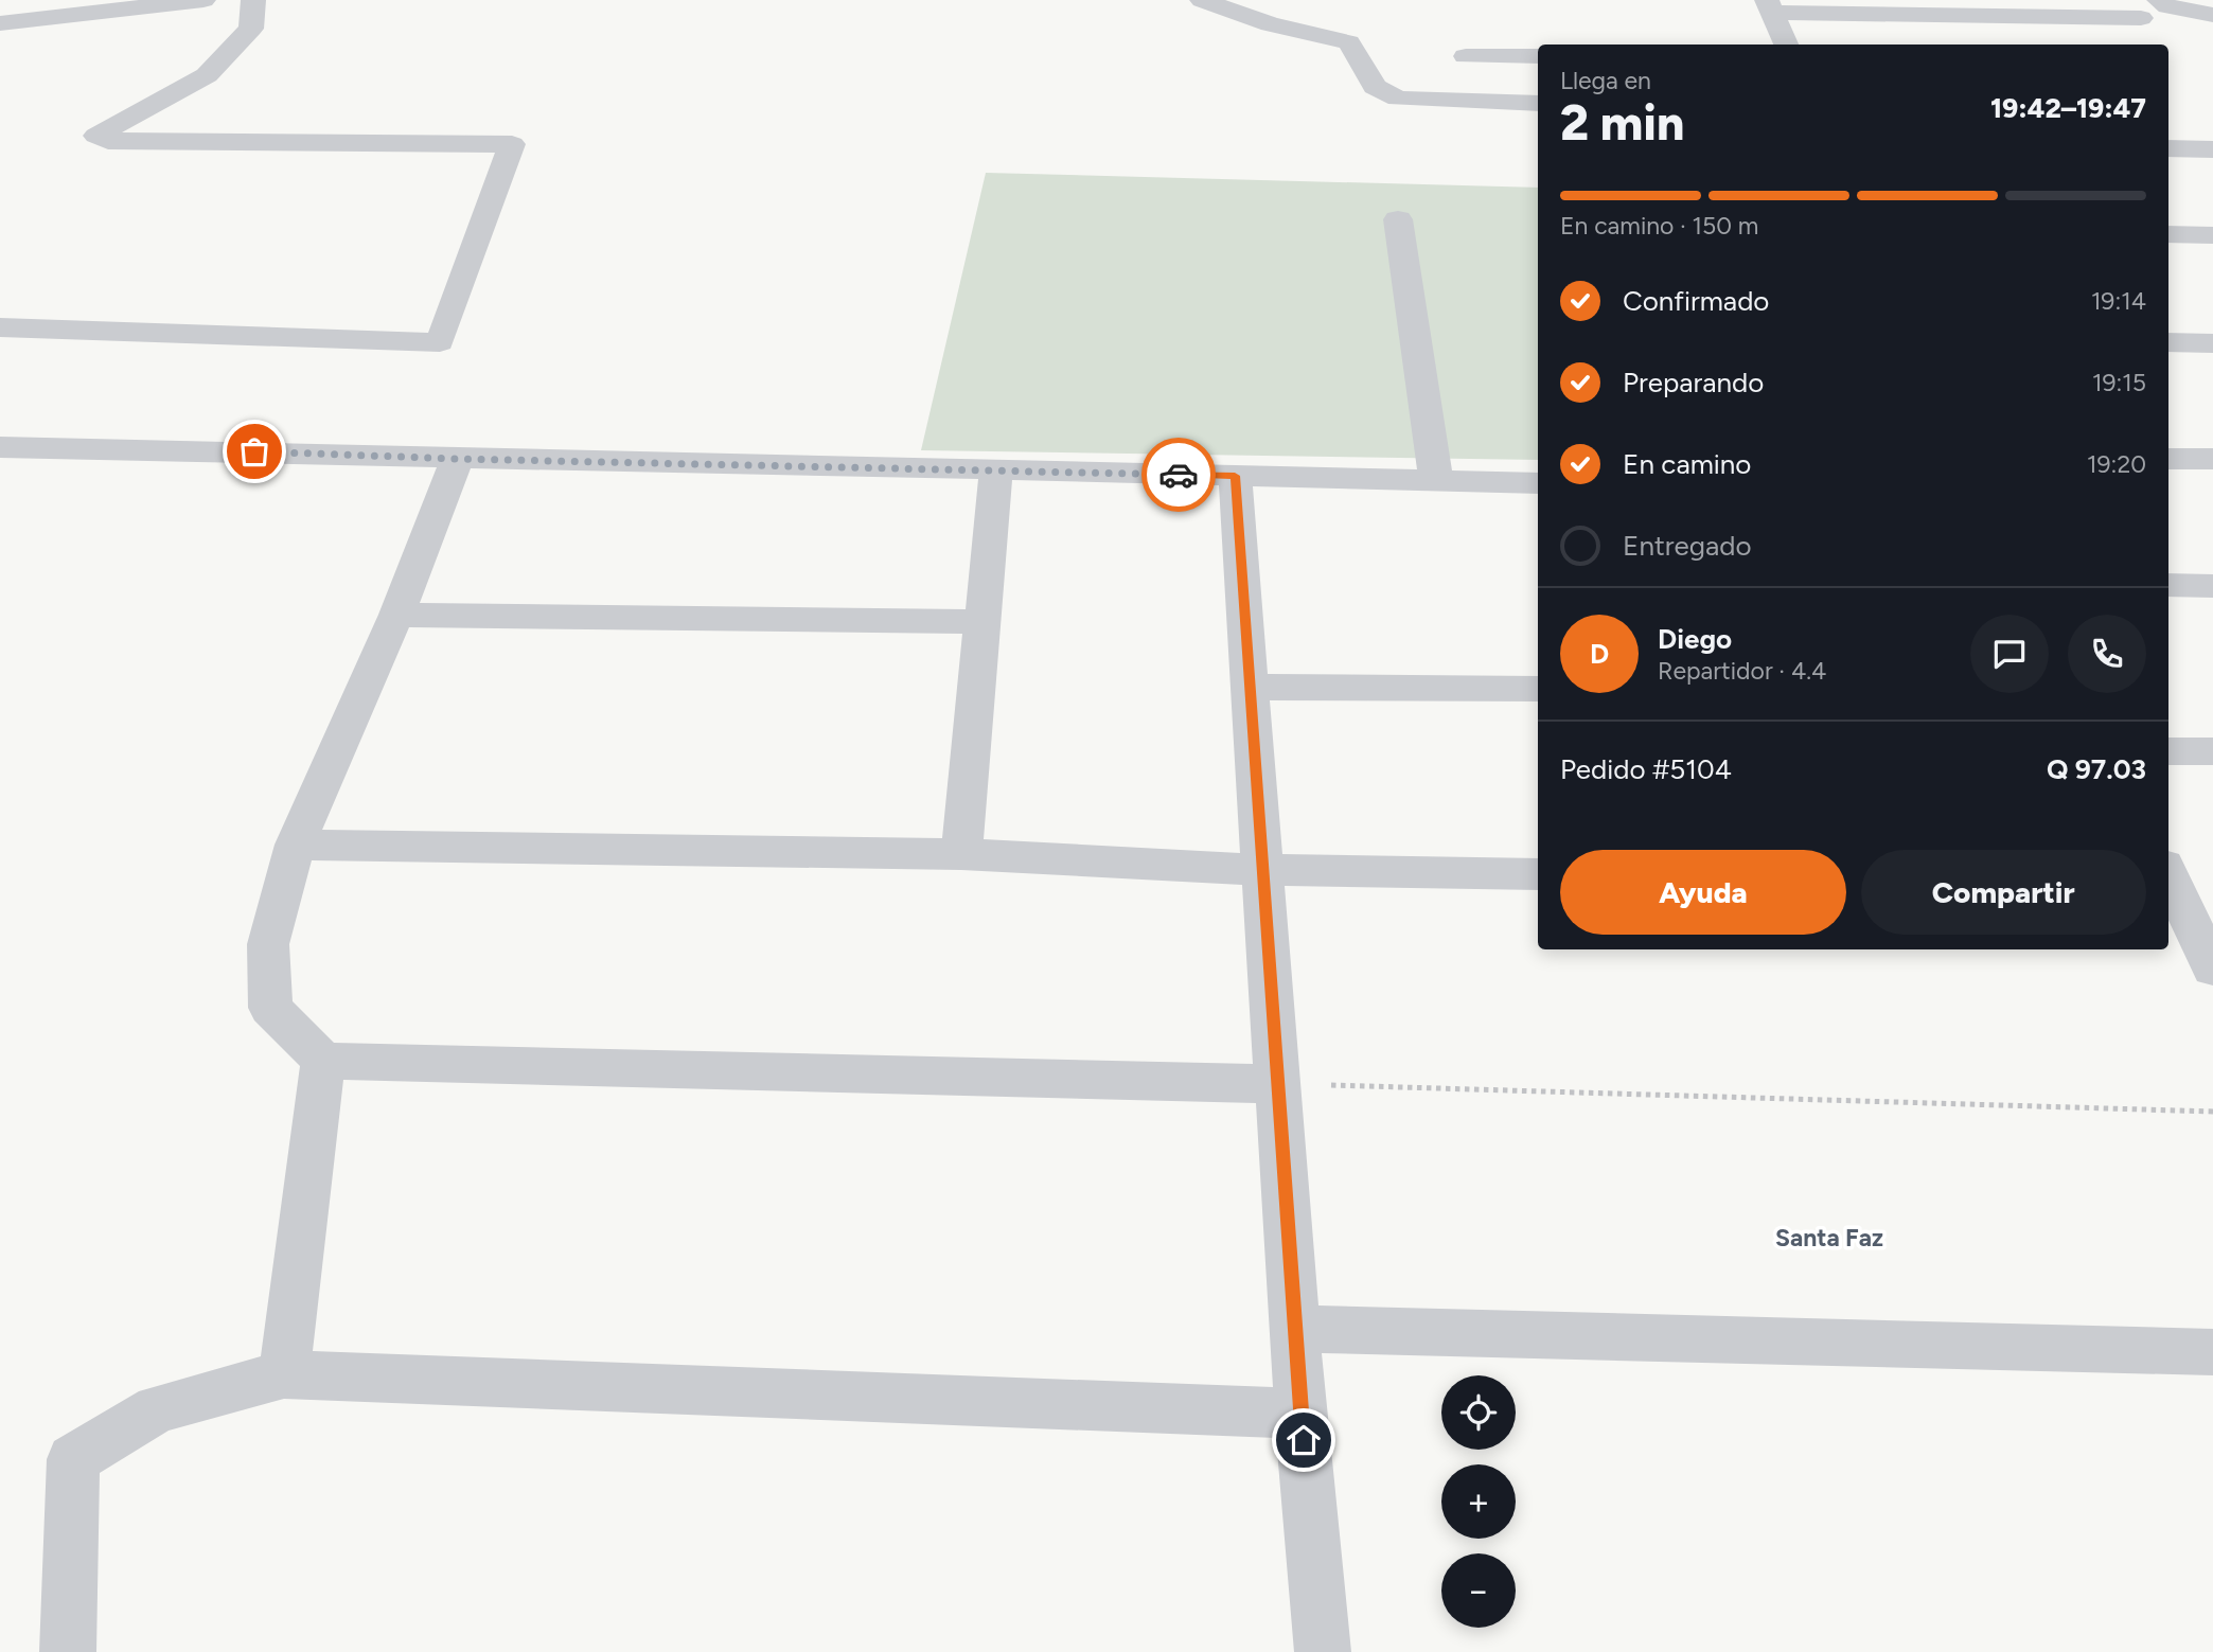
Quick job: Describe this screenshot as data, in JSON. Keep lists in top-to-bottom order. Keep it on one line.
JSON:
{"districts":["Santa Faz"],"page":{"heading":["2 min","Llega en","19:42–19:47"],"panel":["Diego","Repartidor · 4.4","Pedido #5104","Q 97.03"],"bar":"En camino · 150 m","list":[["Confirmado","19:14"],["Preparando","19:15"],["En camino","19:20"],"Entregado"],"round":"D","buttons":["Ayuda","Compartir"],"map_buttons":["+","−"]}}
